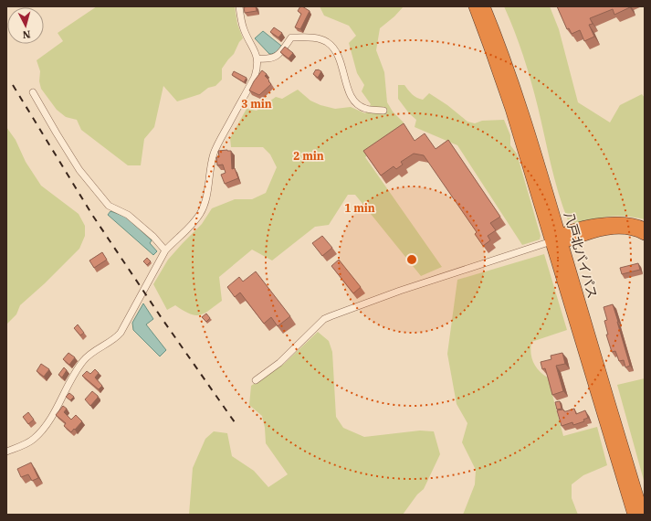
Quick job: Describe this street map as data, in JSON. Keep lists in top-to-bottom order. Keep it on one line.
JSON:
{"streets":{"highway":["八戸北バイパス"]},"north":"bottom","rings":["3 min","2 min","1 min"]}
